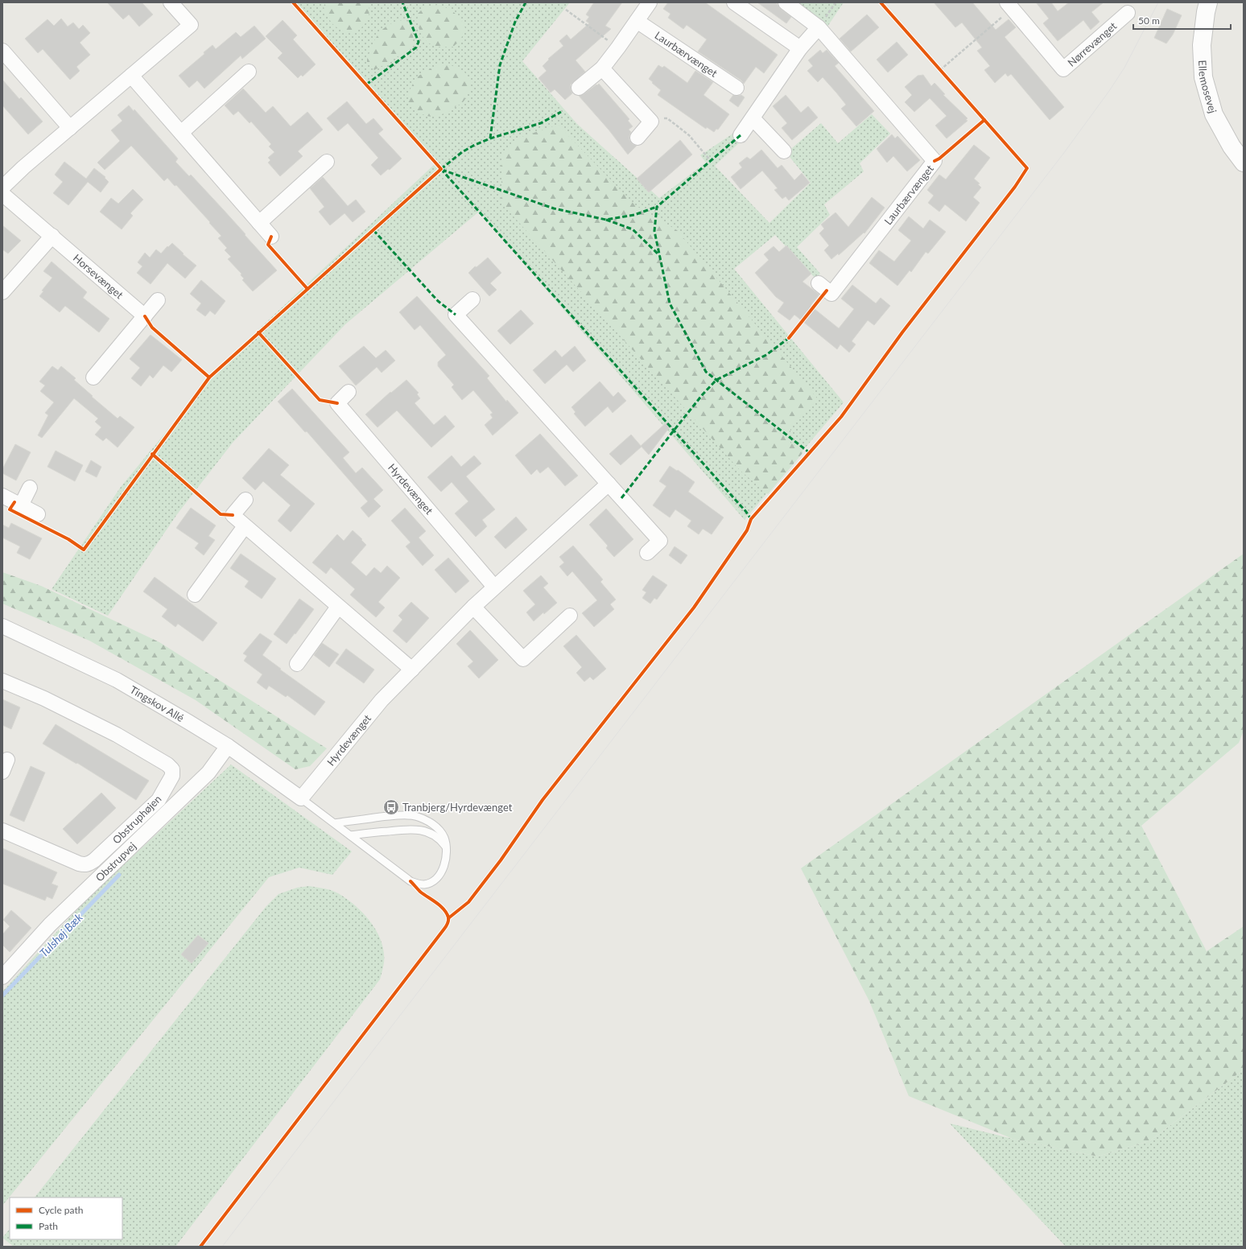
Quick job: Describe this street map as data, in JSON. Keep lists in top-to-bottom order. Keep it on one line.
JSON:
{"streets":{"street":["Nørrevænget","Laurbærvænget","Ellemosevej","Horsevænget","Hyrdevænget","Tingskov Allé","Obstruphøjen","Obstrupvej"]},"crossings":[["Hyrdevænget","Tingskov Allé"],["Tingskov Allé","Obstrupvej"]],"water":["Tulshøj Bæk"],"places":{"bus stop":["Tranbjerg/Hyrdevænget"]},"legend":["Cycle path","Path"],"scale_bar":"50 m"}
